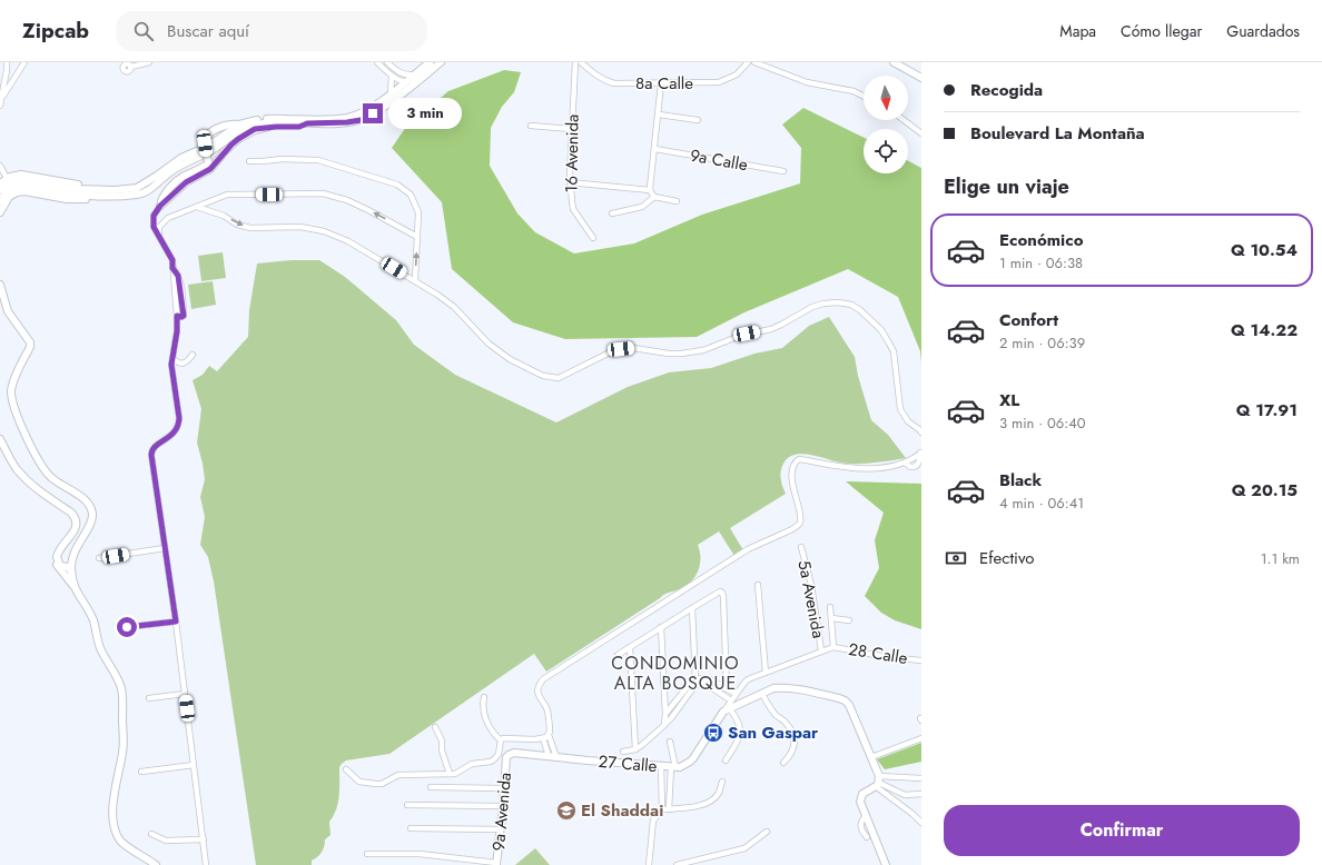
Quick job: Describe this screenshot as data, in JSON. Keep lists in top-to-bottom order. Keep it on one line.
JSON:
{"streets":{"main road":["27 Calle","9a Avenida"],"street":["8a Calle","16 Avenida","9a Calle","5a Avenida","28 Calle"]},"crossings":[["5a Avenida","28 Calle"],["28 Calle","27 Calle"],["27 Calle","9a Avenida"]],"districts":["CONDOMINIO ALTA BOSQUE"],"places":{"bus stop":["San Gaspar"],"school or university":["El Shaddai"]},"north":"bottom","page":{"header":"Zipcab","search":"Buscar aquí","nav":["Mapa","Cómo llegar","Guardados"],"banner":["Recogida","Boulevard La Montaña"],"bubble":"3 min","heading":"Elige un viaje","list":[{"name":"Económico","note":"1 min · 06:38","value":"Q 10.54"},{"name":"Confort","note":"2 min · 06:39","value":"Q 14.22"},{"name":"XL","note":"3 min · 06:40","value":"Q 17.91"},{"name":"Black","note":"4 min · 06:41","value":"Q 20.15"}],"pay":["Efectivo","1.1 km"],"buttons":"Confirmar"}}
